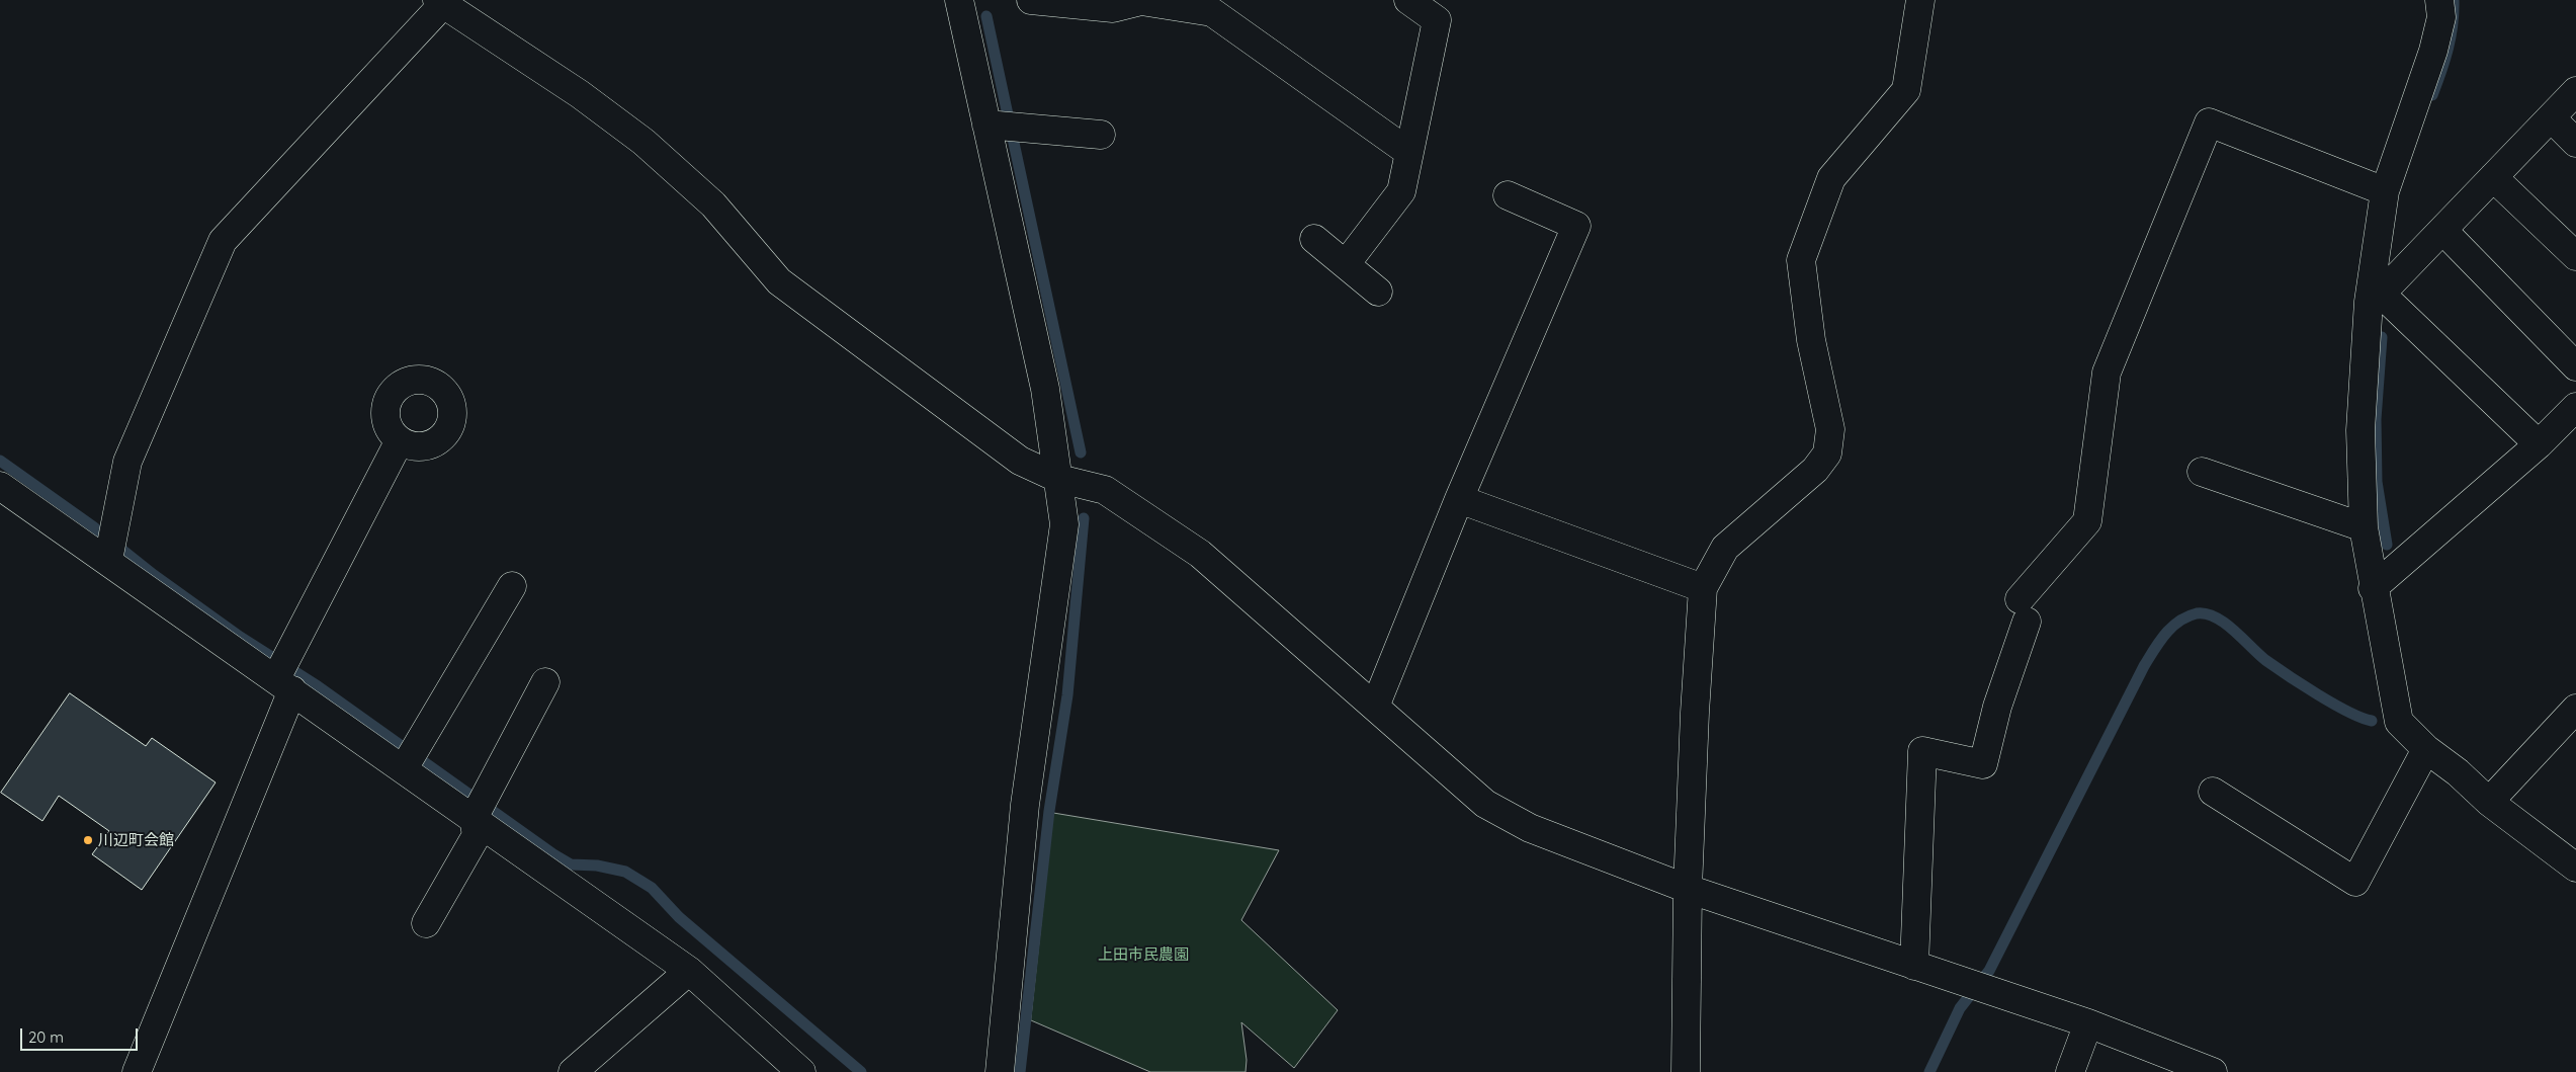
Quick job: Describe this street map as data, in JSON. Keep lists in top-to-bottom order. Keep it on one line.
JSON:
{"parks":["上田市民農園"],"places":["川辺町会館"],"scale_bar":"20 m"}
